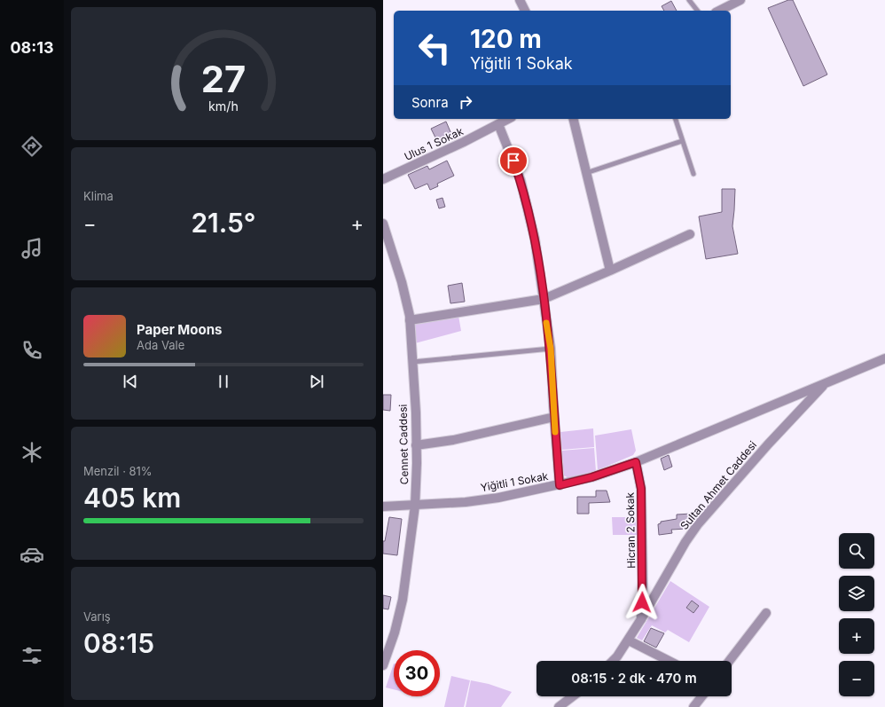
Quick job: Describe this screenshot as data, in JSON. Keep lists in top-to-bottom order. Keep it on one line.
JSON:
{"streets":{"street":["Ulus 1 Sokak","Cennet Caddesi","Yiğitli 1 Sokak","Sultan Ahmet Caddesi","Hicran 2 Sokak"]},"crossings":[["Cennet Caddesi","Yiğitli 1 Sokak"],["Yiğitli 1 Sokak","Sultan Ahmet Caddesi"],["Yiğitli 1 Sokak","Hicran 2 Sokak"],["Sultan Ahmet Caddesi","Hicran 2 Sokak"]],"page":{"tabs":"08:13","turn":["120 m","Yiğitli 1 Sokak"],"then":"Sonra","tile":["Klima",["Menzil · 81%","405 km"],["Varış","08:15"]],"heat":["−","21.5°","+"],"song":["Paper Moons","Ada Vale"],"map_buttons":["+","−"],"limit":"30","trip":"08:15 · 2 dk · 470 m","gauge":["27","km/h"]}}
